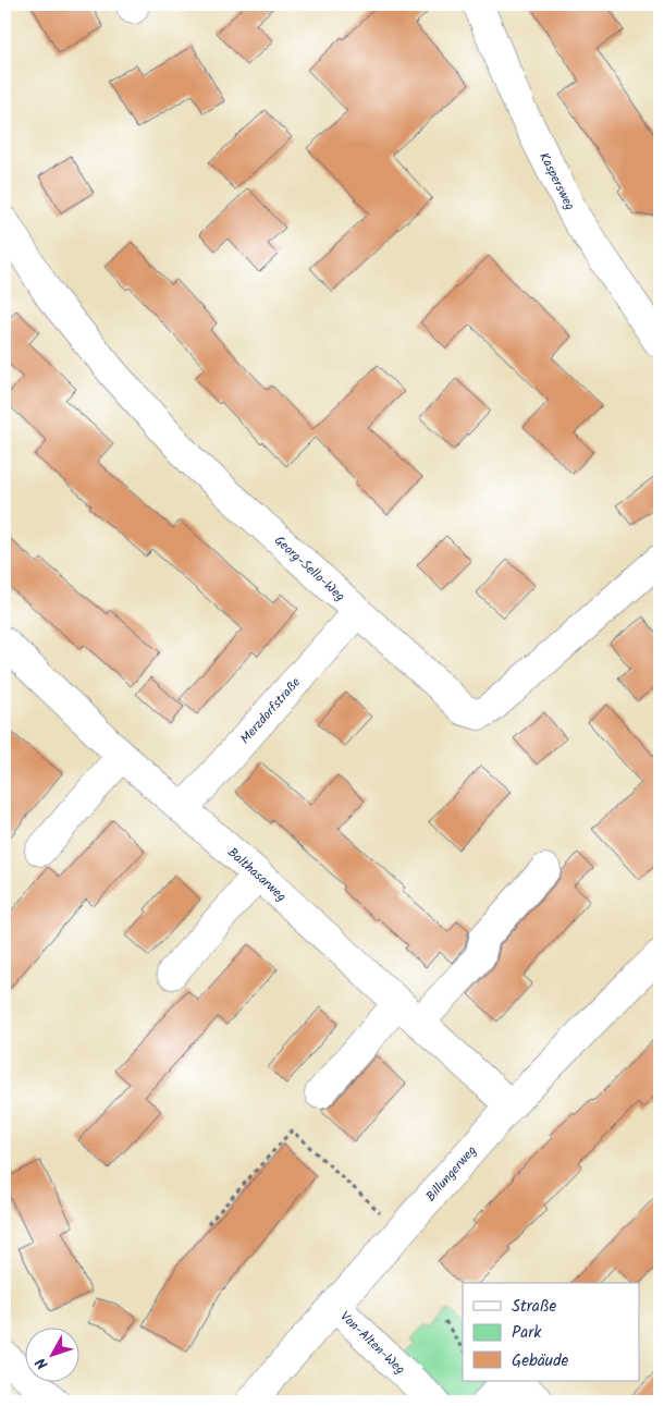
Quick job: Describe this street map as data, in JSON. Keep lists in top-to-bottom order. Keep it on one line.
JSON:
{"streets":{"street":["Kaspersweg","Georg-Sello-Weg","Merzdorfstraße","Balthasarweg","Billungerweg","Von-Alten-Weg"]},"crossings":[["Georg-Sello-Weg","Merzdorfstraße"],["Merzdorfstraße","Balthasarweg"],["Balthasarweg","Billungerweg"],["Billungerweg","Von-Alten-Weg"]],"legend":["Straße","Park","Gebäude"],"north":"bottom left"}
